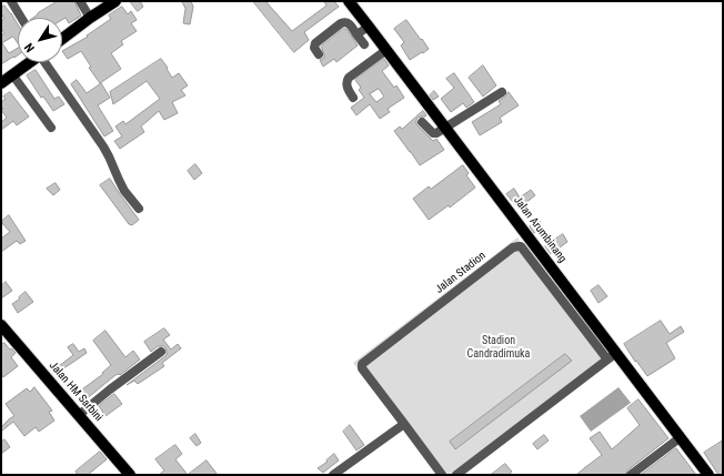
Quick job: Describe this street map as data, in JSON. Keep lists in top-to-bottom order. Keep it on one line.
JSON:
{"streets":{"main road":["Jalan Arumbinang","Jalan HM Sarbini"],"street":["Jalan Stadion"]},"crossings":[["Jalan Arumbinang","Jalan Stadion"]],"parks":["Stadion Candradimuka"],"north":"bottom left"}
